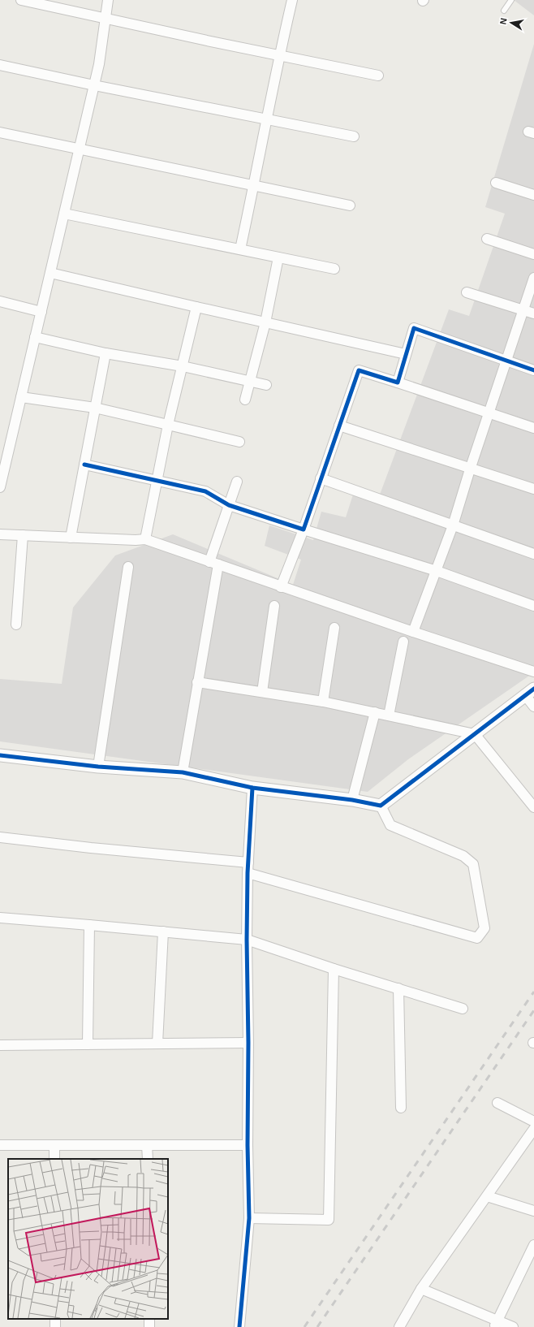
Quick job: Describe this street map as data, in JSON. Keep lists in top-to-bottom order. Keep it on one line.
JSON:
{"north":"left"}
